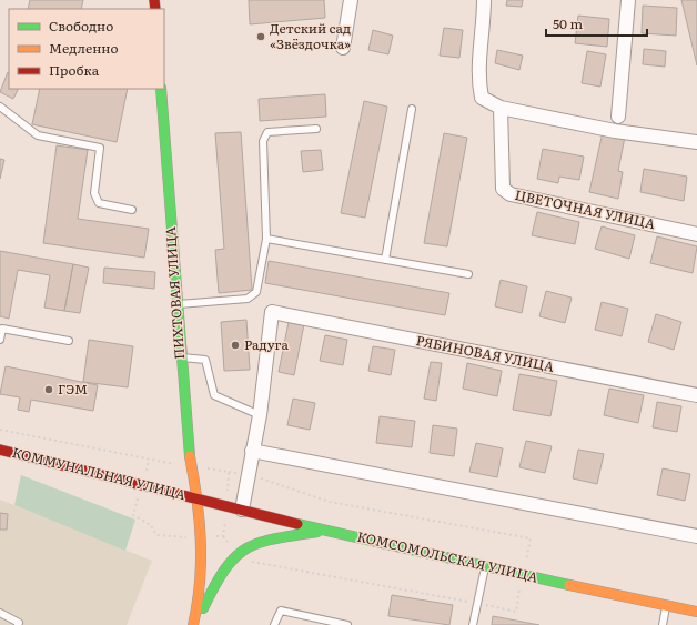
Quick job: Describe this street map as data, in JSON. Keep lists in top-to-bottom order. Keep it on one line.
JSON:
{"streets":{"main road":["ПИХТОВАЯ УЛИЦА","КОММУНАЛЬНАЯ УЛИЦА","КОМСОМОЛЬСКАЯ УЛИЦА"],"street":["ЦВЕТОЧНАЯ УЛИЦА","РЯБИНОВАЯ УЛИЦА"]},"crossings":[["ПИХТОВАЯ УЛИЦА","КОММУНАЛЬНАЯ УЛИЦА"],["ПИХТОВАЯ УЛИЦА","КОМСОМОЛЬСКАЯ УЛИЦА"],["КОММУНАЛЬНАЯ УЛИЦА","КОМСОМОЛЬСКАЯ УЛИЦА"]],"places":["Детский сад «Звёздочка»","Радуга","ГЭМ"],"legend":["Свободно","Медленно","Пробка"],"scale_bar":"50 m"}
